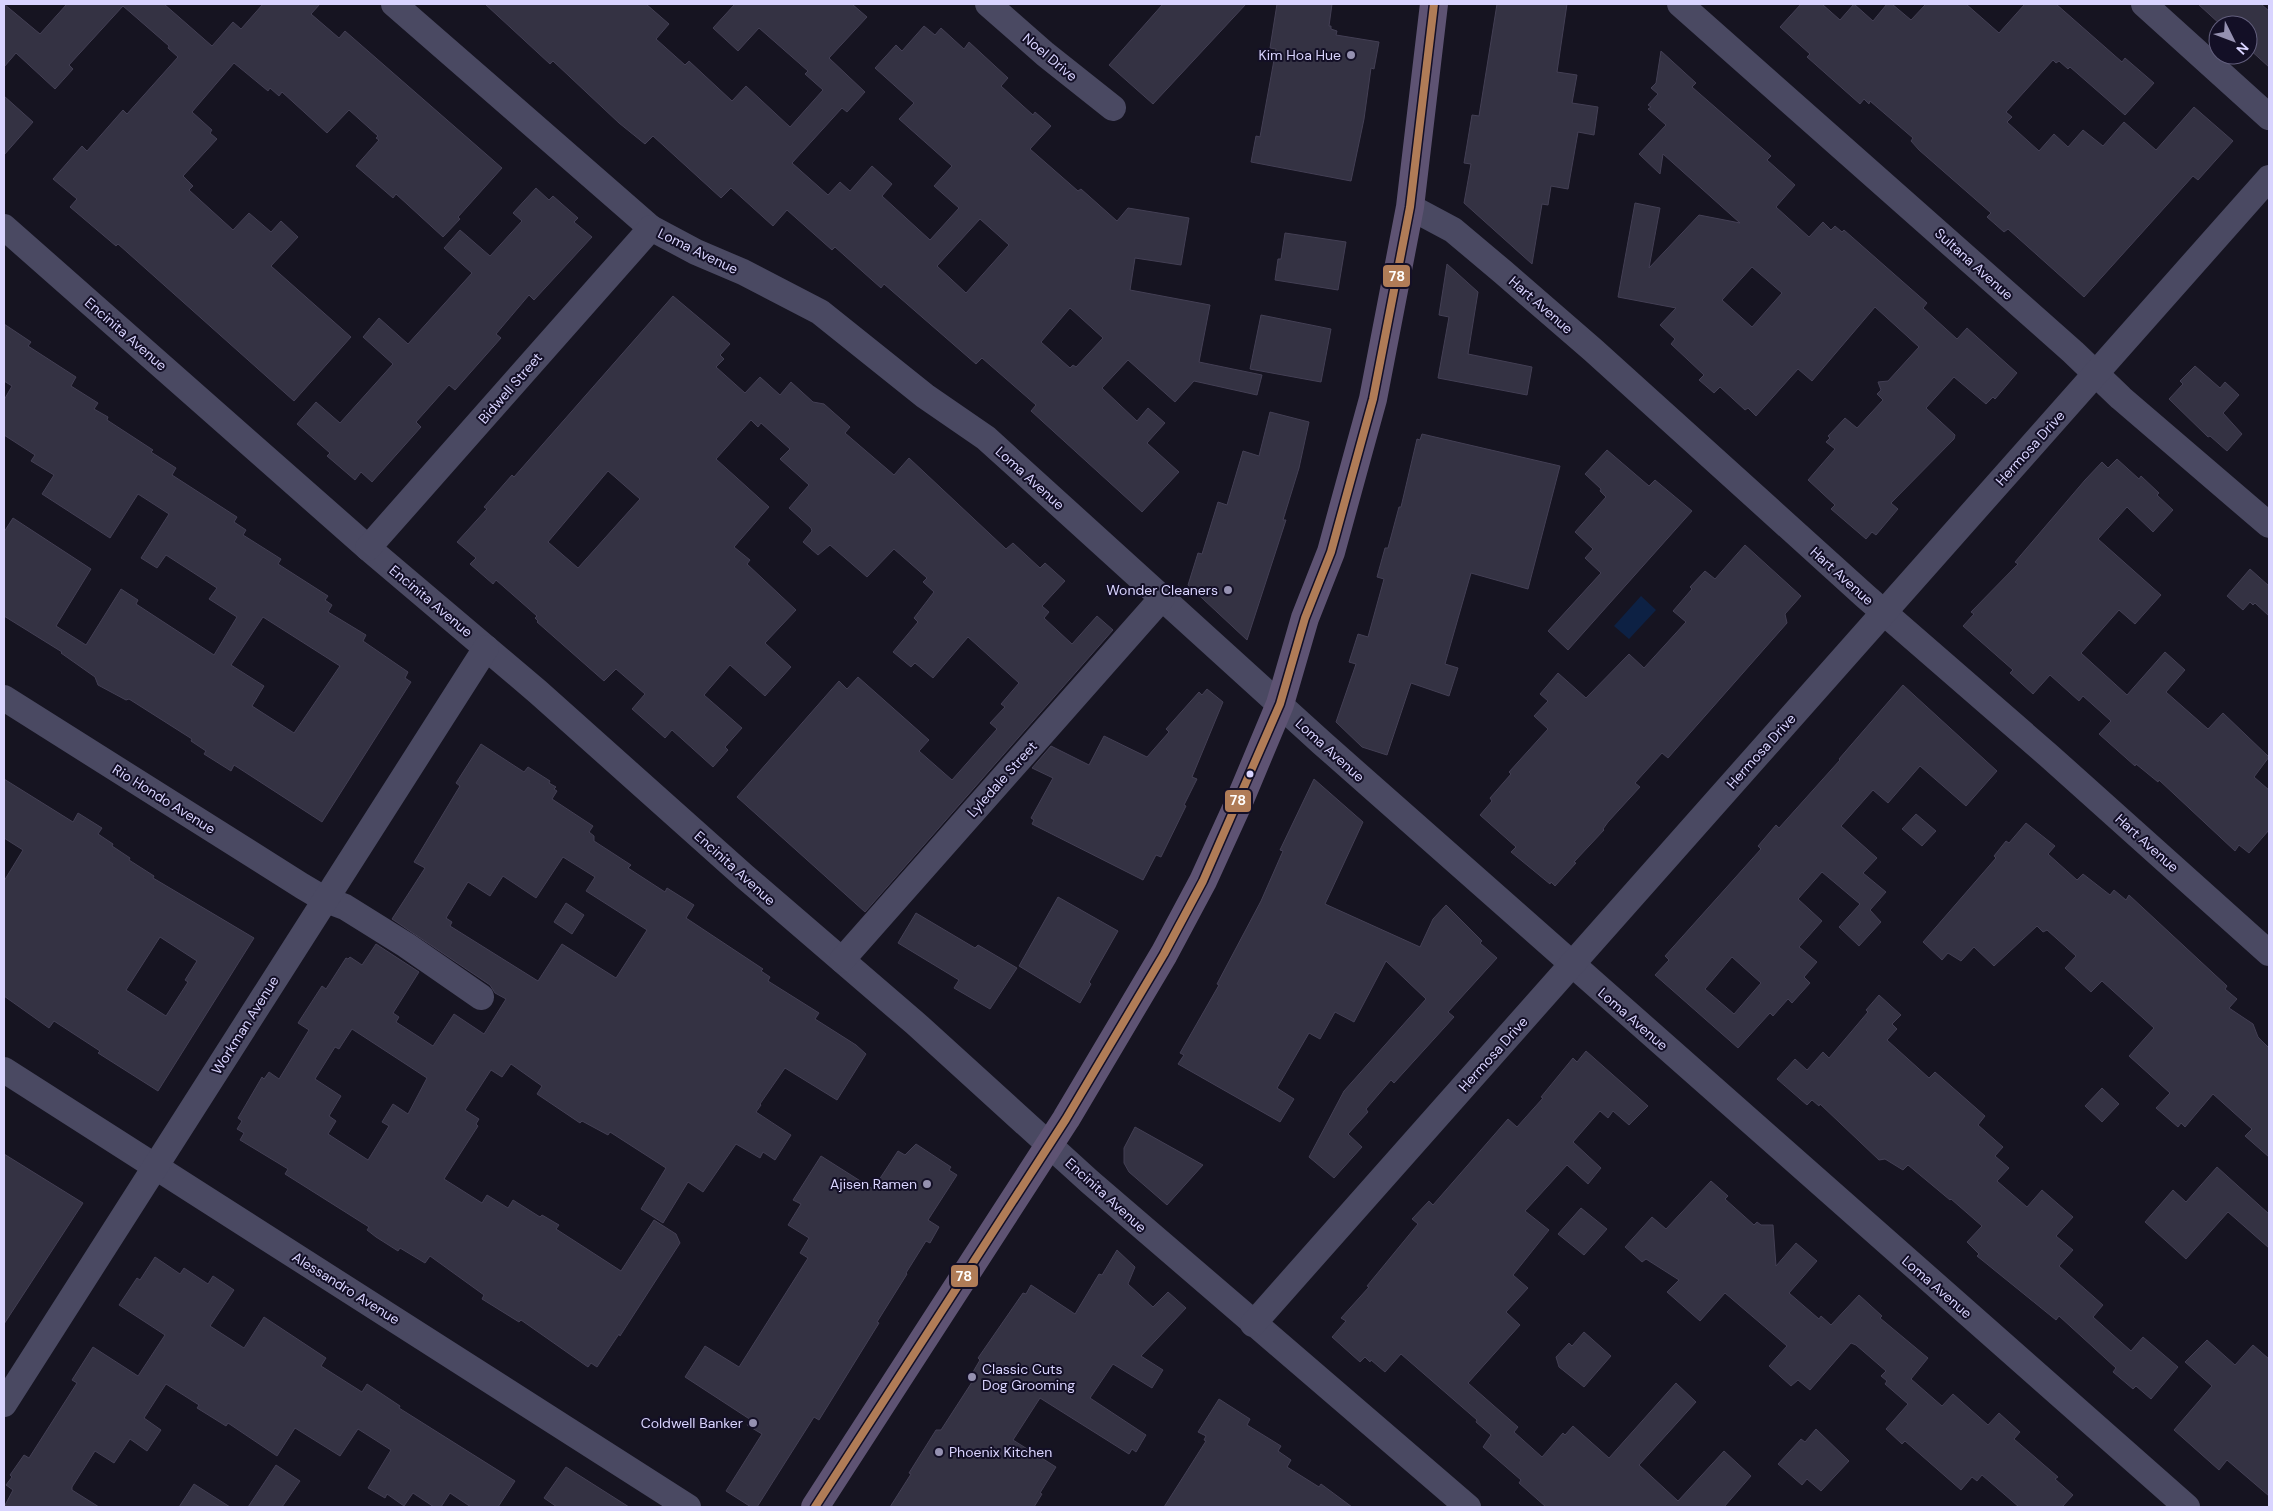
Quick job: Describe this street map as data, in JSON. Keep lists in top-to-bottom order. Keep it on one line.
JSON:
{"streets":{"street":["Noel Drive","Loma Avenue","Sultana Avenue","Hart Avenue","Encinita Avenue","Bidwell Street","Hermosa Drive","Lyledale Street","Rio Hondo Avenue","Workman Avenue","Alessandro Avenue"]},"crossings":[["Loma Avenue","Bidwell Street"],["Loma Avenue","Hermosa Drive"],["Loma Avenue","Lyledale Street"],["Sultana Avenue","Hermosa Drive"],["Hart Avenue","Hermosa Drive"],["Encinita Avenue","Bidwell Street"],["Encinita Avenue","Hermosa Drive"],["Encinita Avenue","Lyledale Street"],["Encinita Avenue","Workman Avenue"],["Rio Hondo Avenue","Workman Avenue"],["Workman Avenue","Alessandro Avenue"]],"places":["Kim Hoa Hue","Wonder Cleaners","Ajisen Ramen","Classic Cuts Dog Grooming","Coldwell Banker","Phoenix Kitchen"],"lines":["transit line 78"],"north":"bottom right"}
